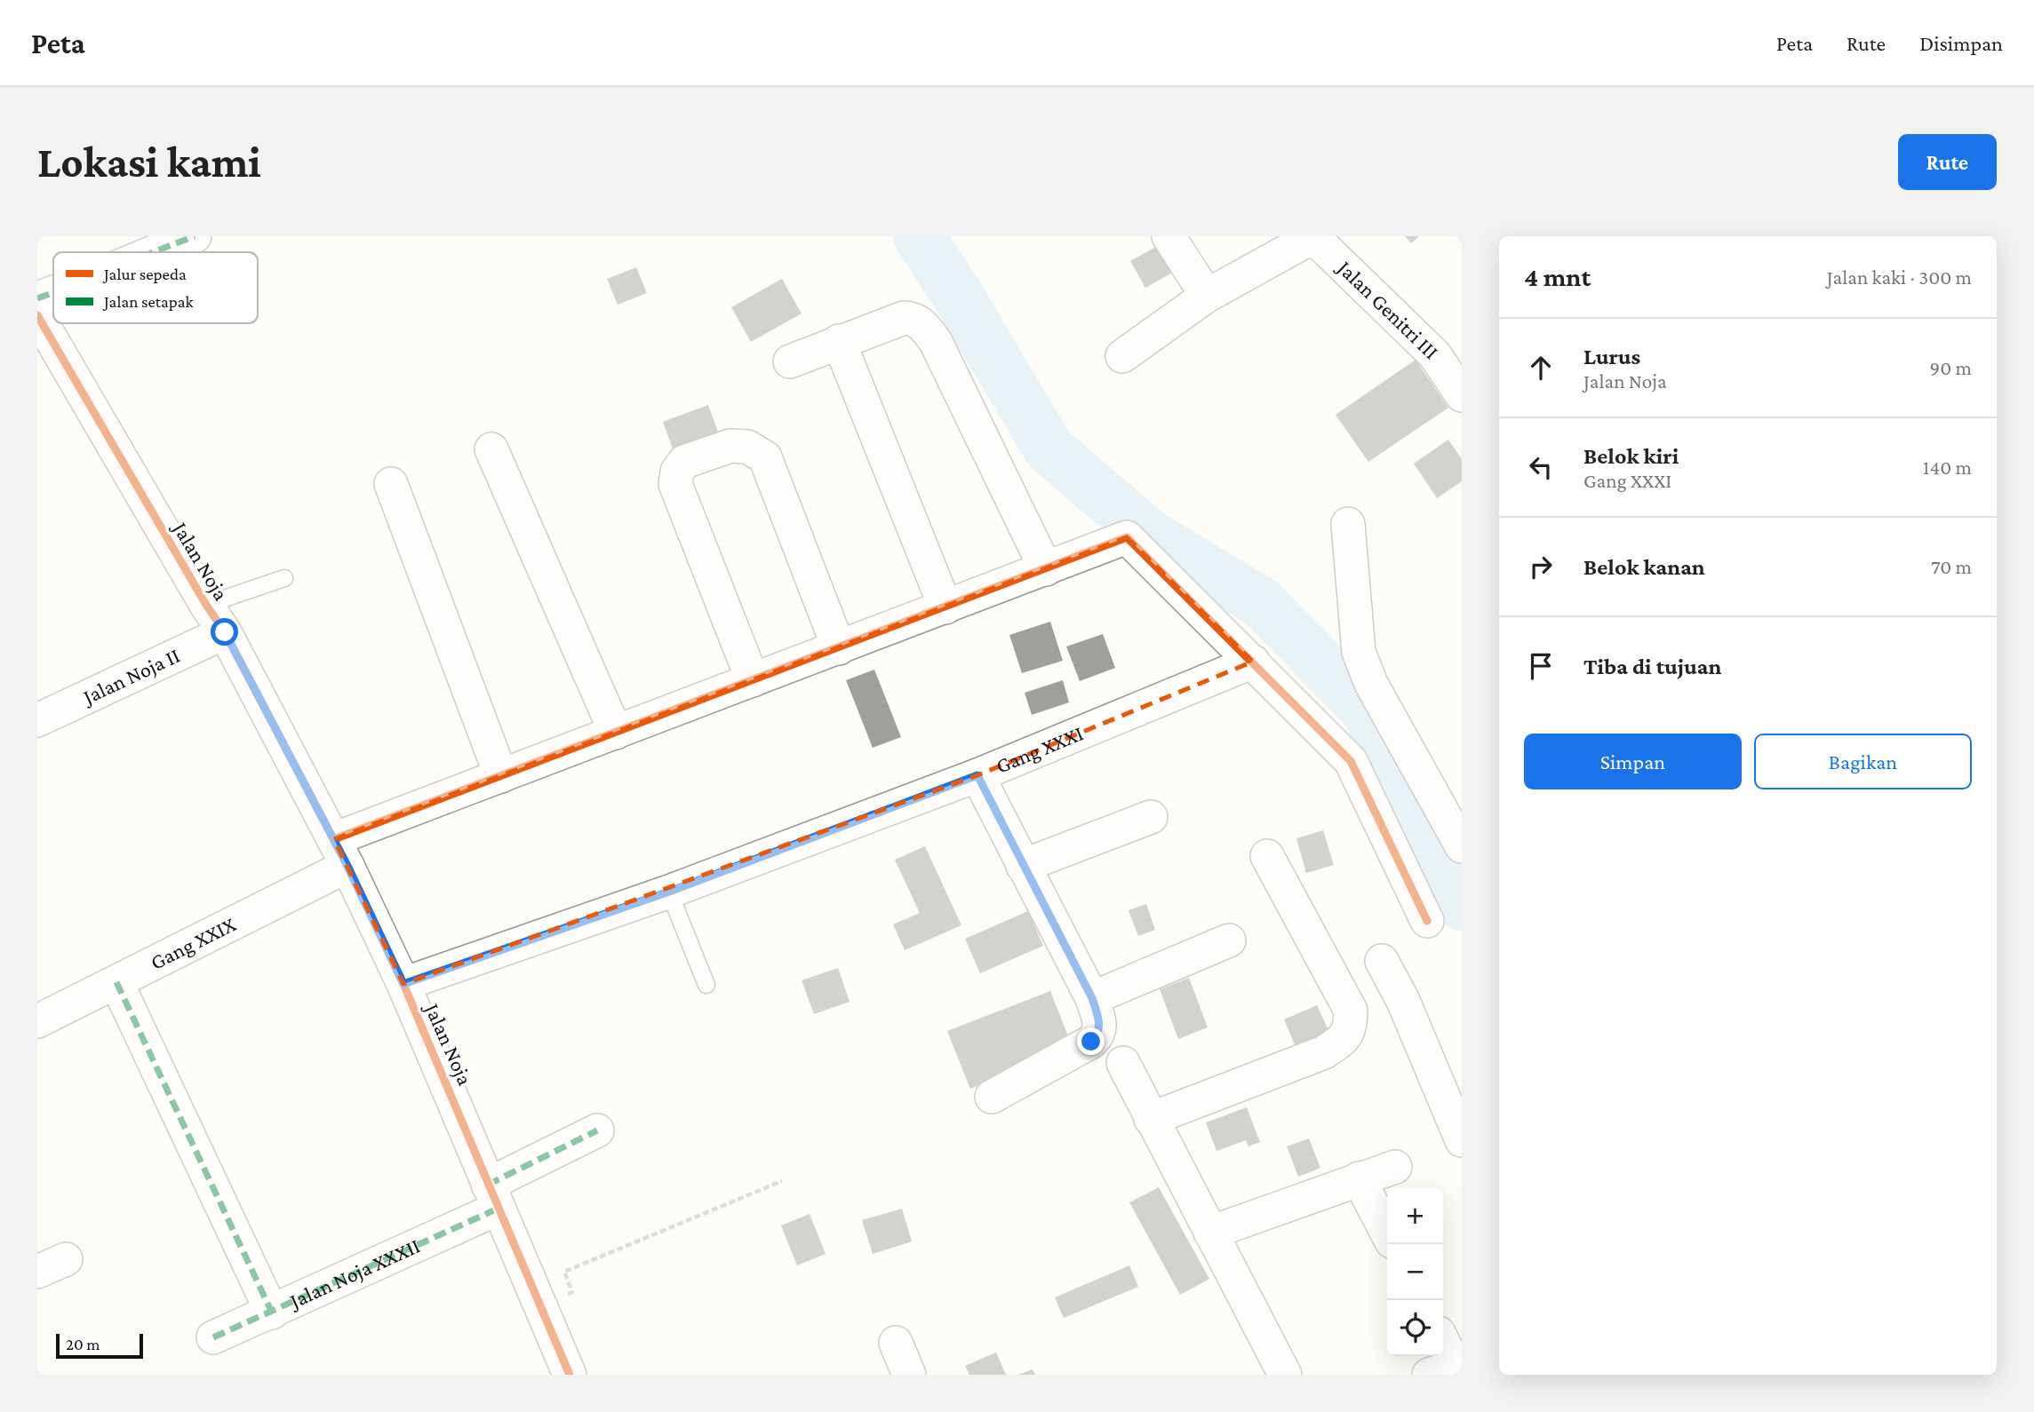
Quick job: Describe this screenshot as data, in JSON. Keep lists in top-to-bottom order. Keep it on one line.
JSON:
{"streets":{"street":["Jalan Genitri III","Jalan Noja","Jalan Noja II","Gang XXXI","Gang XXIX","Jalan Noja XXXII"]},"crossings":[["Jalan Noja","Jalan Noja II"],["Jalan Noja","Gang XXXI"],["Jalan Noja","Gang XXIX"],["Jalan Noja","Jalan Noja XXXII"],["Gang XXXI","Gang XXIX"]],"legend":["Jalur sepeda","Jalan setapak"],"scale_bar":"20 m","page":{"header":"Peta","nav":["Peta","Rute","Disimpan"],"buttons":["Rute",["Simpan","Bagikan"]],"title":"Lokasi kami","heading":["4 mnt","Jalan kaki · 300 m"],"list":[["Lurus","Jalan Noja","90 m"],["Belok kiri","Gang XXXI","140 m"],["Belok kanan","70 m"],"Tiba di tujuan"],"map_buttons":["+","−"],"scale":"20 m"}}
